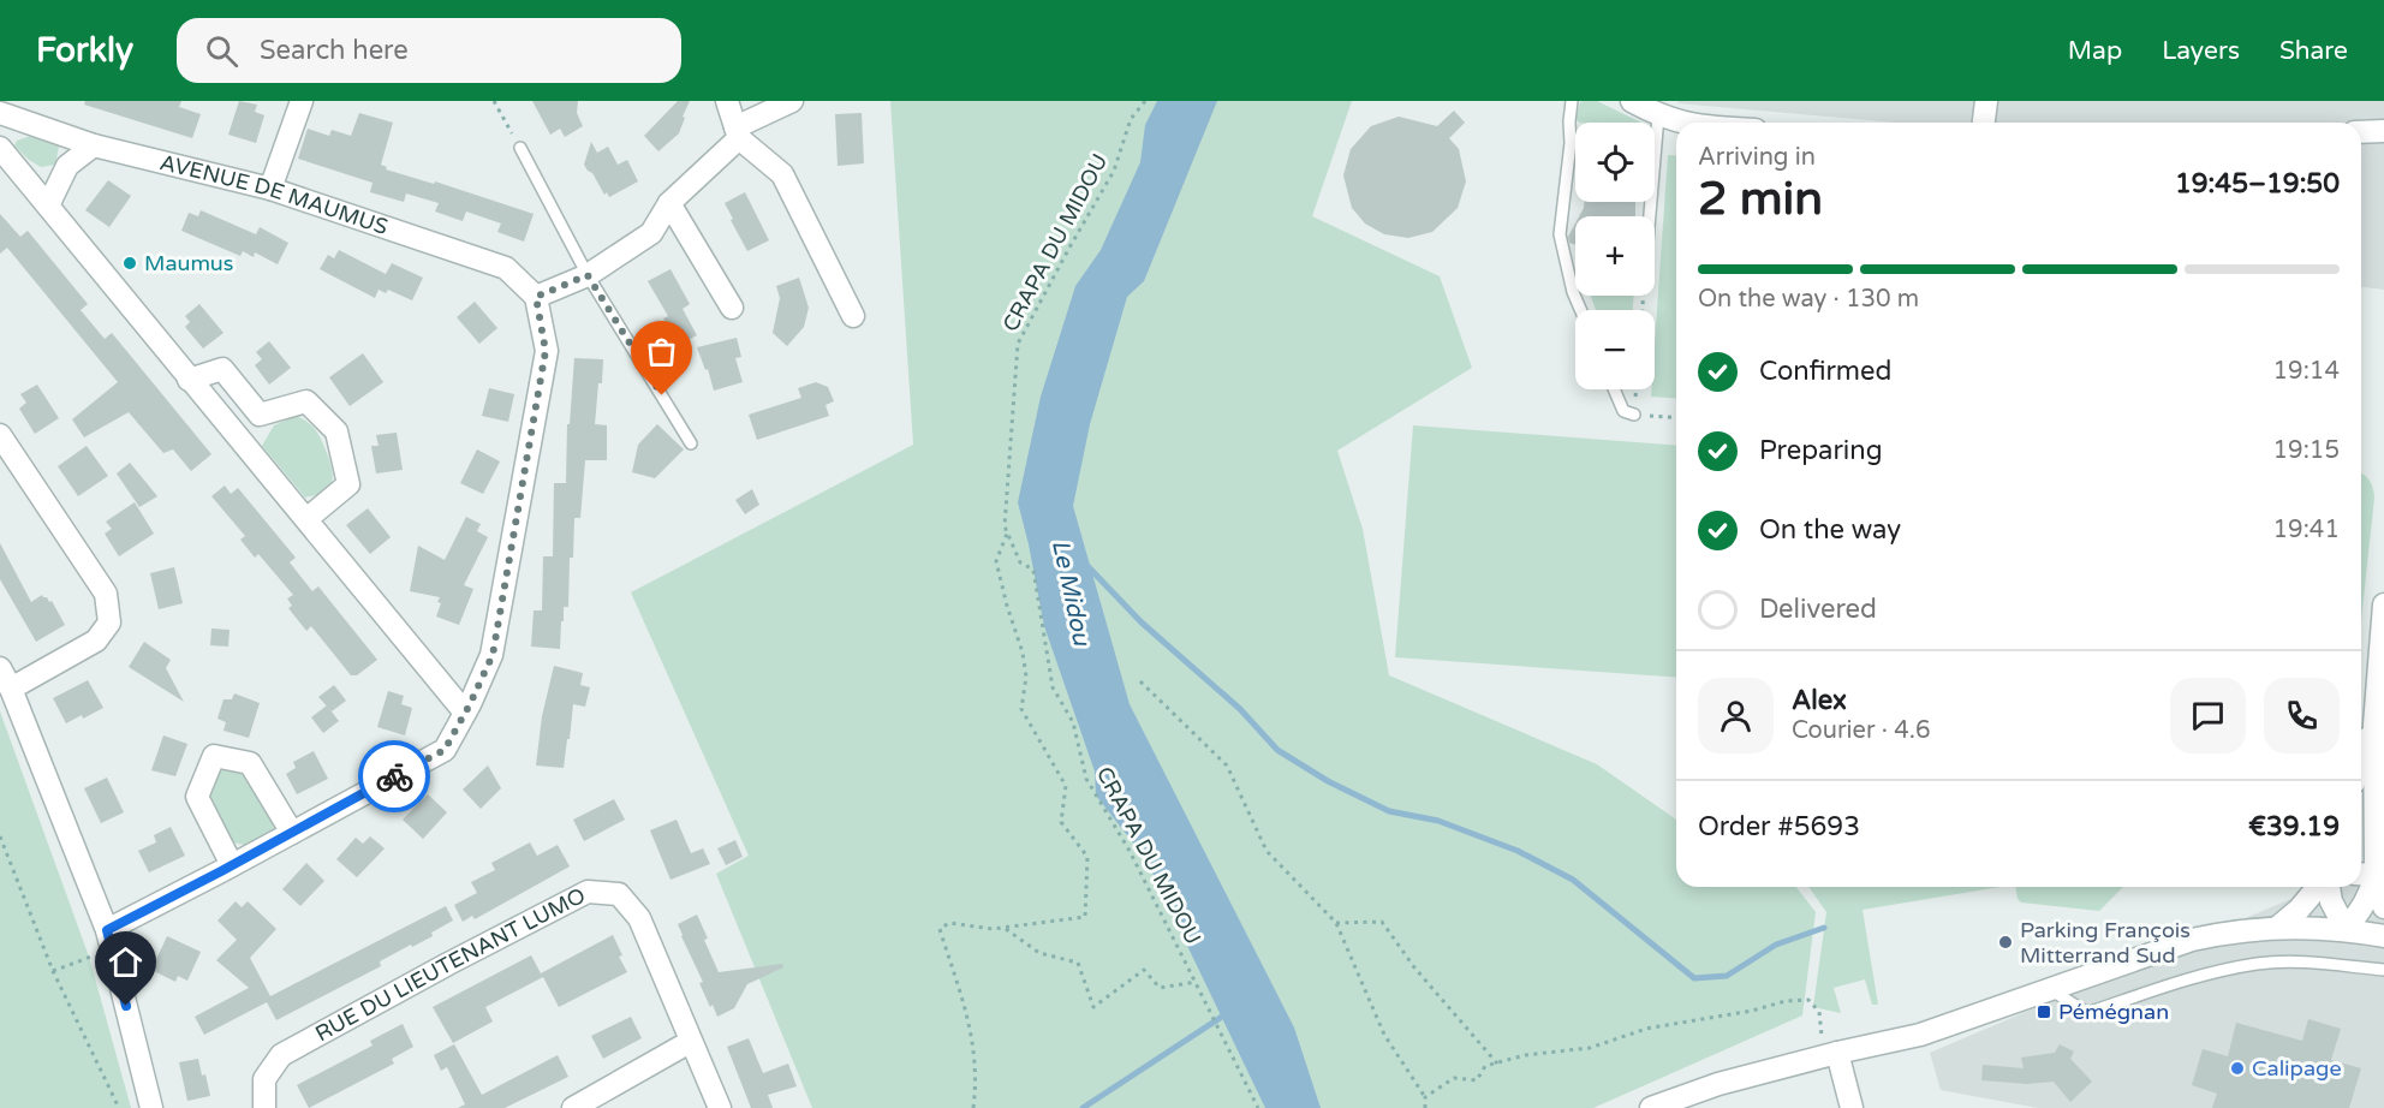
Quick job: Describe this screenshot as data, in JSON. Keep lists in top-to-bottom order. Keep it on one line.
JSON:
{"streets":{"street":["AVENUE DE MAUMUS","RUE DU LIEUTENANT LUMO"],"path":["CRAPA DU MIDOU"]},"water":["Le Midou"],"places":{"other":["Maumus","Parking François Mitterrand Sud","Calipage"],"transit":["Pémégnan"]},"page":{"header":"Forkly","search":"Search here","nav":["Map","Layers","Share"],"map_buttons":["+","−"],"heading":["2 min","Arriving in","19:45–19:50"],"panel":["Alex","Courier · 4.6","Order #5693","€39.19"],"bar":"On the way · 130 m","list":[["Confirmed","19:14"],["Preparing","19:15"],["On the way","19:41"],"Delivered"]}}
